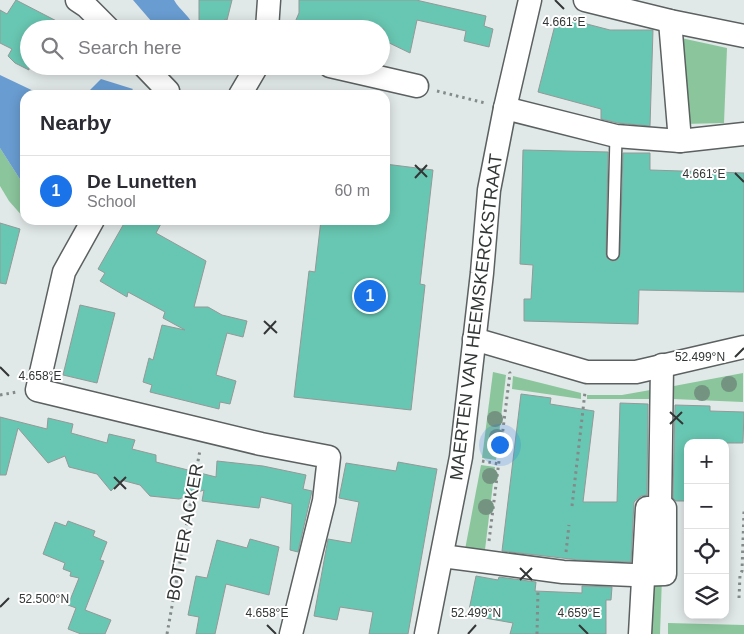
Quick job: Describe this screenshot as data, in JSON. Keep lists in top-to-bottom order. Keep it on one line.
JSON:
{"streets":{"street":["MAERTEN VAN HEEMSKERCKSTRAAT"],"path":["BOTTER ACKER"]},"page":{"search":"Search here","heading":"Nearby","list":[{"mark":"1","name":"De Lunetten","note":"School","value":"60 m"}],"pins":"1","map_buttons":["+","−"]},"coordinates":["4.661°E","52.499°N","4.658°E","52.500°N","4.659°E"]}
